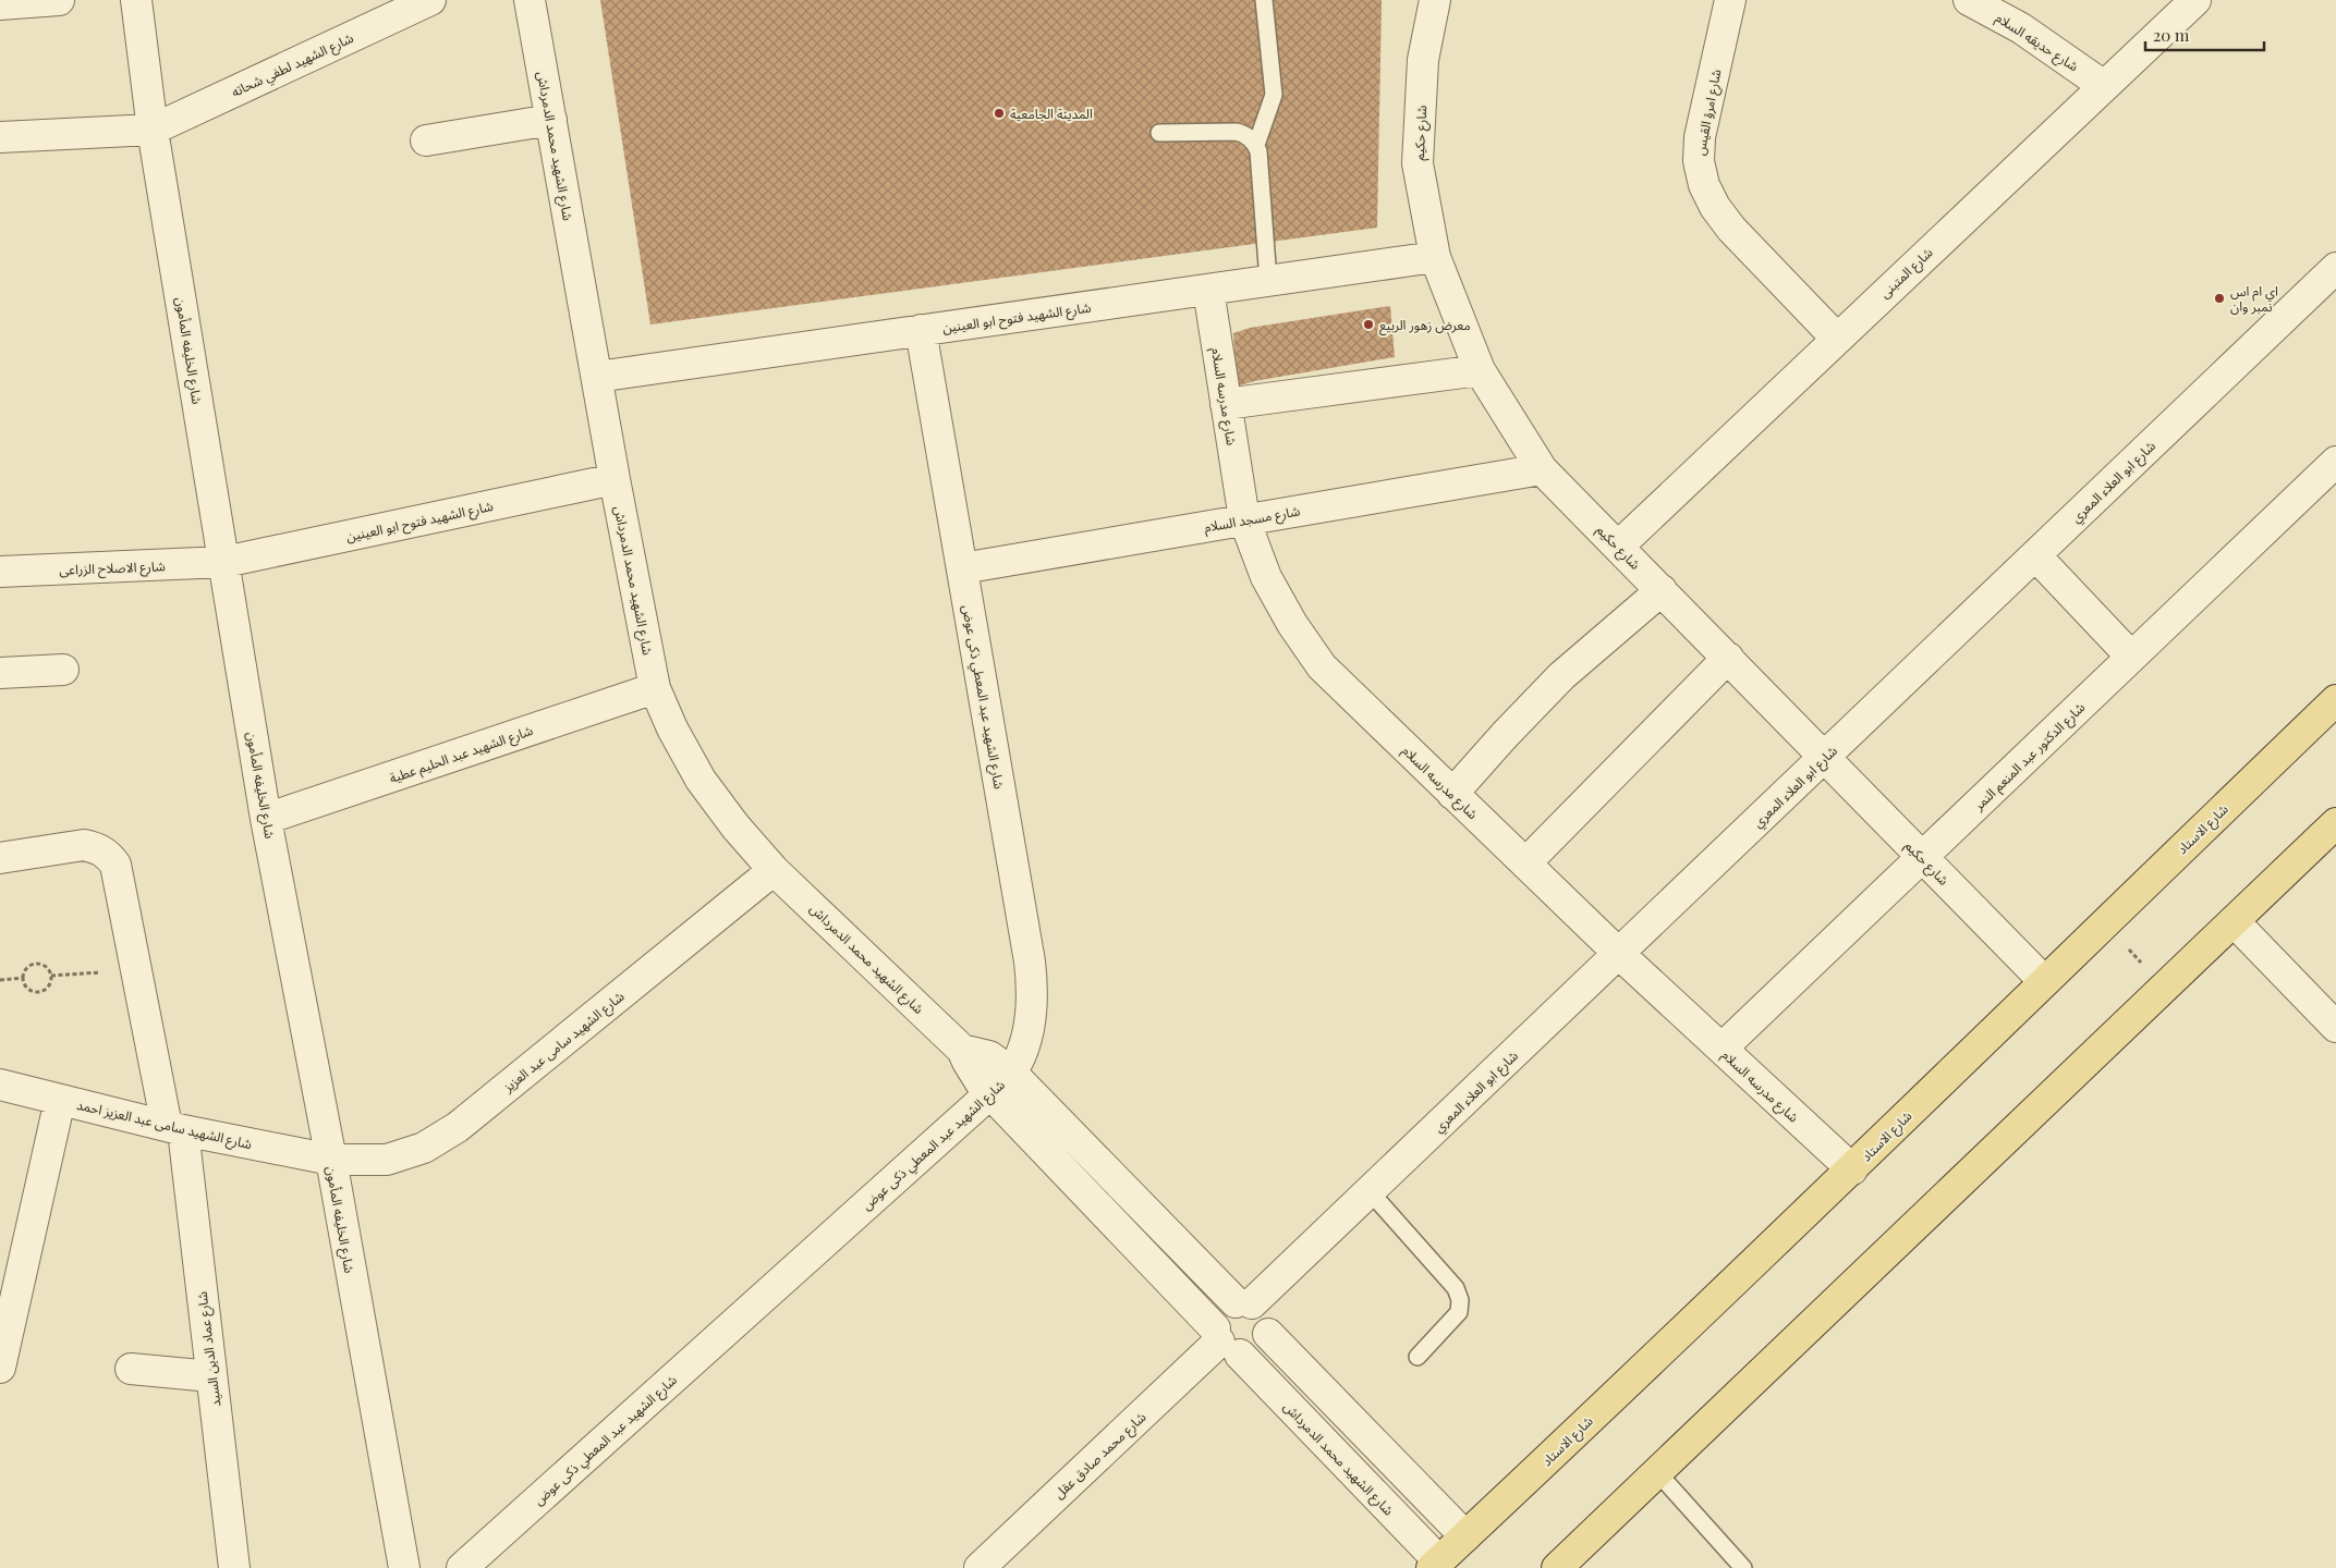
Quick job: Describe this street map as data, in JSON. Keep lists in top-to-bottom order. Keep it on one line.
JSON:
{"streets":{"main road":["شارع الاستاد"],"street":["شارع حديقه السلام","شارع الشهيد لطفي شحاته","شارع امرؤ القيس","شارع حكيم","شارع الشهيد محمد الدمرداش","شارع المتبنى","شارع الشهيد فتوح ابو العينين","شارع الخليفه المأمون","شارع مدرسه السلام","شارع ابو العلاء المعري","شارع مسجد السلام","شارع الاصلاح الزراعى","شارع الشهيد عبد المعطي ذكى عوض","شارع الشهيد عبد الحليم عطية","شارع الدكتور عبد المنعم النمر","شارع الشهيد سامى عبد العزيز","شارع الشهيد سامى عبد العزيز احمد","شارع عماد الدين السيد","شارع محمد صادق عقل"]},"crossings":[["شارع حديقه السلام","شارع المتبنى"],["شارع الشهيد لطفي شحاته","شارع الخليفه المأمون"],["شارع امرؤ القيس","شارع المتبنى"],["شارع حكيم","شارع المتبنى"],["شارع حكيم","شارع الشهيد فتوح ابو العينين"],["شارع حكيم","شارع ابو العلاء المعري"],["شارع حكيم","شارع مسجد السلام"],["شارع حكيم","شارع الدكتور عبد المنعم النمر"],["شارع حكيم","شارع الاستاد"],["شارع الشهيد محمد الدمرداش","شارع الشهيد فتوح ابو العينين"],["شارع الشهيد محمد الدمرداش","شارع ابو العلاء المعري"],["شارع الشهيد محمد الدمرداش","شارع الشهيد عبد المعطي ذكى عوض"],["شارع الشهيد محمد الدمرداش","شارع الشهيد عبد الحليم عطية"],["شارع الشهيد محمد الدمرداش","شارع الاستاد"],["شارع الشهيد محمد الدمرداش","شارع الشهيد سامى عبد العزيز"],["شارع الشهيد محمد الدمرداش","شارع محمد صادق عقل"],["شارع الشهيد فتوح ابو العينين","شارع الخليفه المأمون"],["شارع الشهيد فتوح ابو العينين","شارع مدرسه السلام"],["شارع الشهيد فتوح ابو العينين","شارع الاصلاح الزراعى"],["شارع الشهيد فتوح ابو العينين","شارع الشهيد عبد المعطي ذكى عوض"],["شارع الخليفه المأمون","شارع الاصلاح الزراعى"],["شارع الخليفه المأمون","شارع الشهيد عبد الحليم عطية"],["شارع الخليفه المأمون","شارع الشهيد سامى عبد العزيز"],["شارع الخليفه المأمون","شارع الشهيد سامى عبد العزيز احمد"],["شارع مدرسه السلام","شارع ابو العلاء المعري"],["شارع مدرسه السلام","شارع مسجد السلام"],["شارع مدرسه السلام","شارع الدكتور عبد المنعم النمر"],["شارع مدرسه السلام","شارع الاستاد"],["شارع ابو العلاء المعري","شارع محمد صادق عقل"],["شارع مسجد السلام","شارع الشهيد عبد المعطي ذكى عوض"],["شارع الشهيد سامى عبد العزيز","شارع الشهيد سامى عبد العزيز احمد"],["شارع الشهيد سامى عبد العزيز احمد","شارع عماد الدين السيد"]],"places":["المدينة الجامعية","اي ام اس نمبر وان","معرض زهور الربيع"],"scale_bar":"20 m"}
